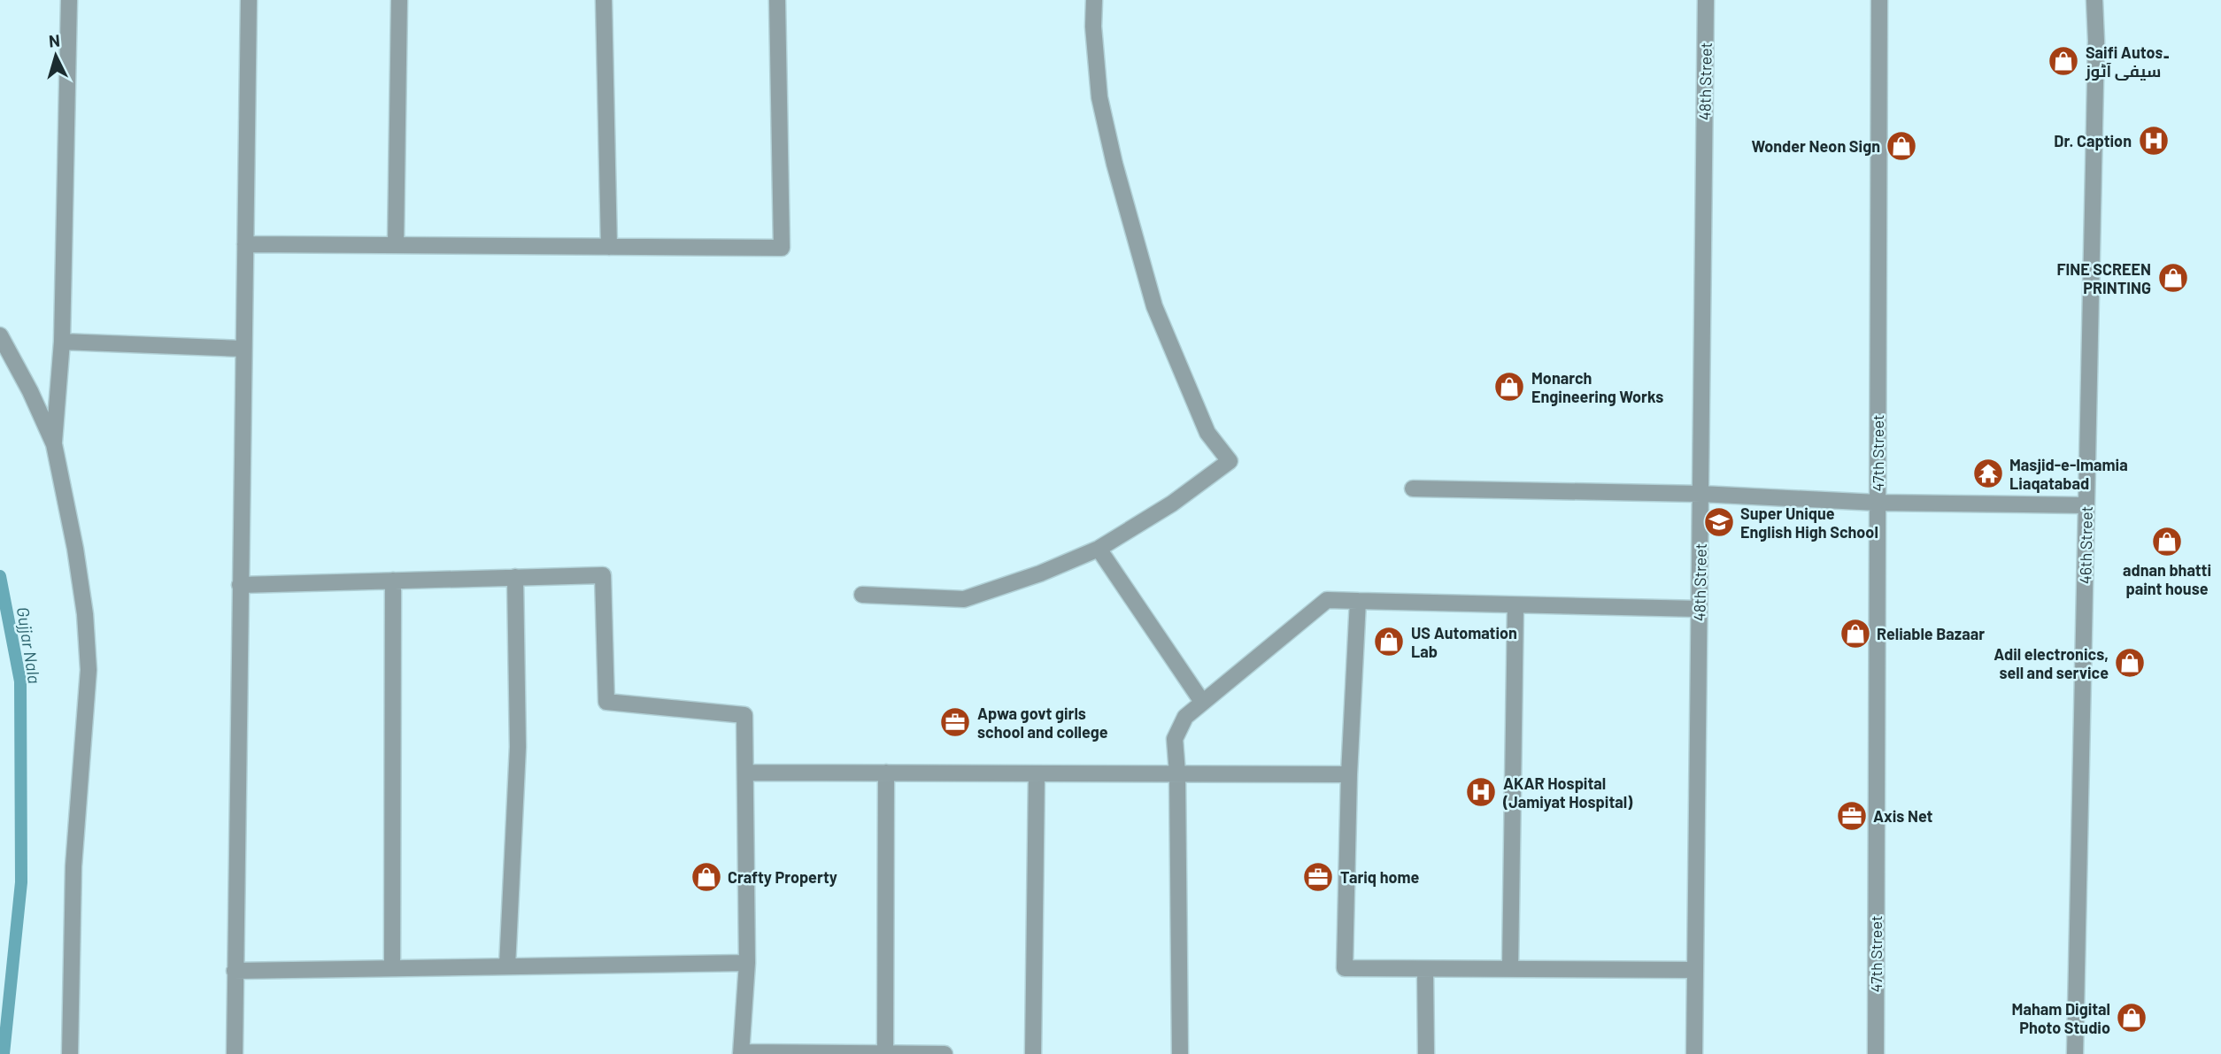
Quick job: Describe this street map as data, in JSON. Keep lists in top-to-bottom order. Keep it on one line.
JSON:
{"streets":{"street":["48th Street","47th Street","46th Street"]},"water":["Gujjar Nala"],"places":{"shop":["Saifi Autos۔ سیفی آٹوز","Wonder Neon Sign","FINE SCREEN PRINTING","Monarch Engineering Works","adnan bhatti paint house","Reliable Bazaar","US Automation Lab","Adil electronics, sell and service","Crafty Property","Maham Digital Photo Studio"],"hospital":["Dr. Caption","AKAR Hospital (Jamiyat Hospital)"],"temple":["Masjid-e-Imamia Liaqatabad"],"school or university":["Super Unique English High School"],"office":["Apwa govt girls school and college","Axis Net","Tariq home"]},"north":"top"}
